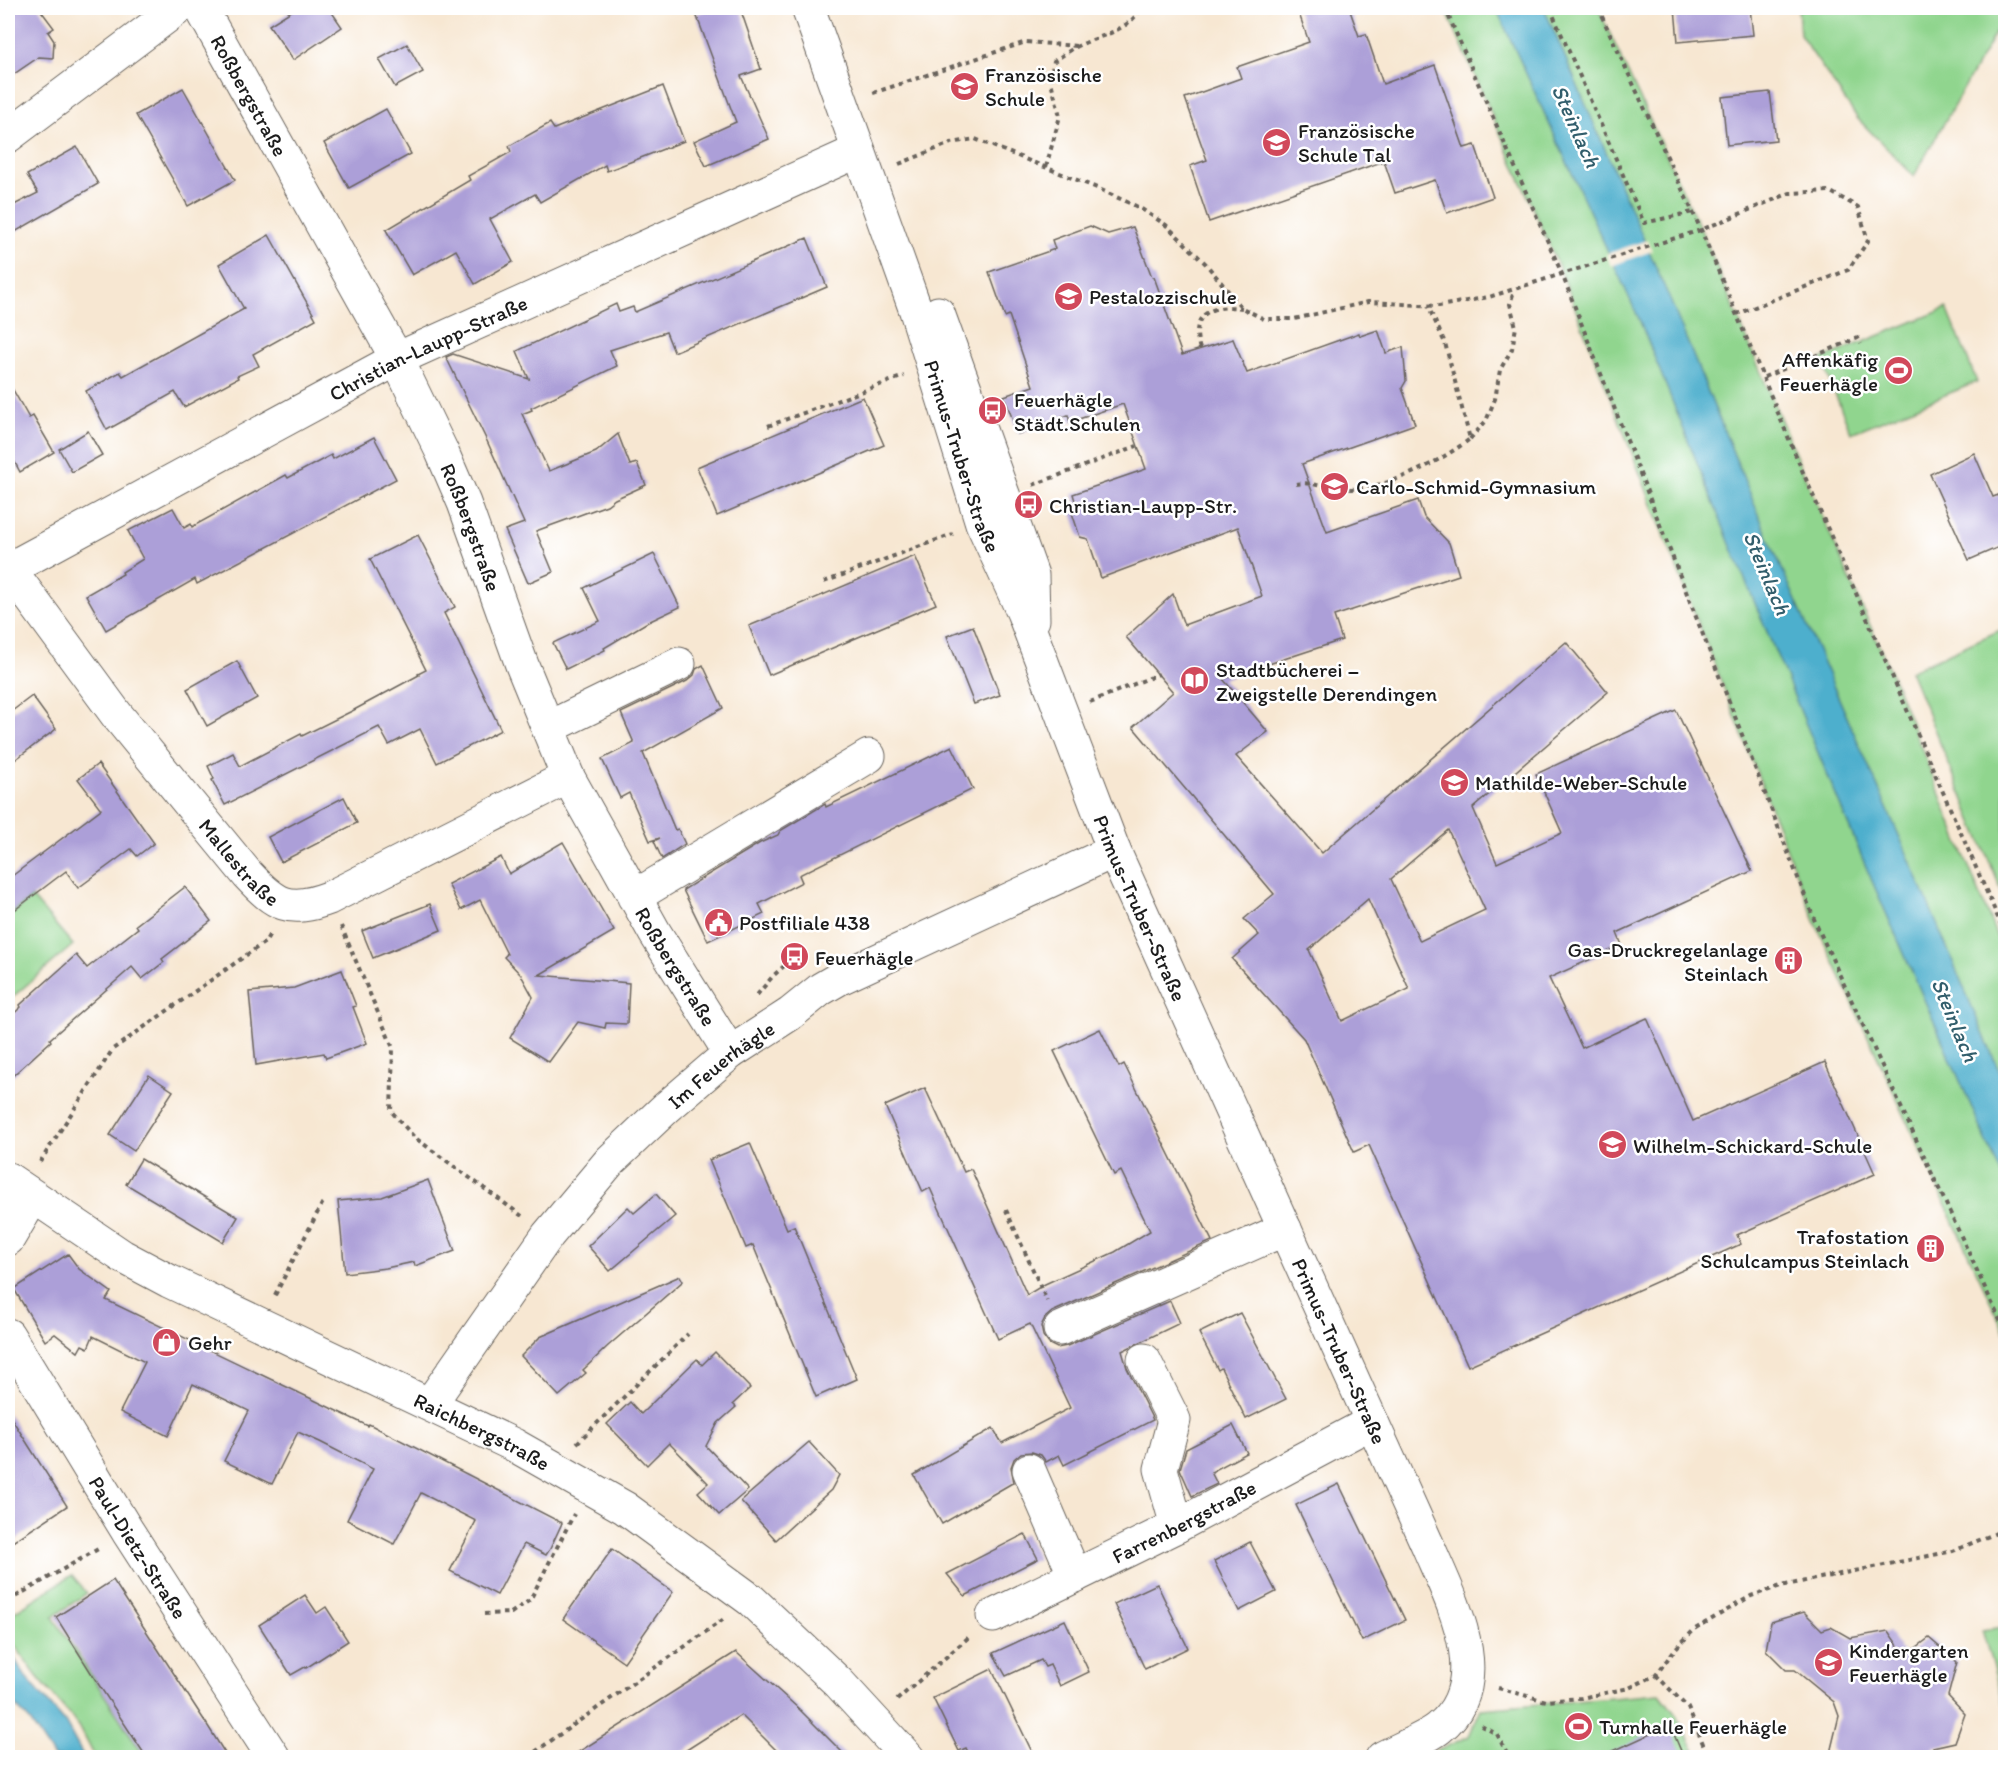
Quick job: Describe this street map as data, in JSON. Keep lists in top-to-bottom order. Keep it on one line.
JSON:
{"streets":{"street":["Roßbergstraße","Christian-Laupp-Straße","Primus-Truber-Straße","Mallestraße","Im Feuerhägle","Raichbergstraße","Farrenbergstraße","Paul-Dietz-Straße"]},"crossings":[["Roßbergstraße","Christian-Laupp-Straße"],["Roßbergstraße","Mallestraße"],["Roßbergstraße","Im Feuerhägle"],["Christian-Laupp-Straße","Primus-Truber-Straße"],["Christian-Laupp-Straße","Mallestraße"],["Primus-Truber-Straße","Im Feuerhägle"],["Primus-Truber-Straße","Farrenbergstraße"],["Im Feuerhägle","Raichbergstraße"]],"water":["Steinlach"],"places":{"school or university":["Französische Schule","Französische Schule Tal","Pestalozzischule","Carlo-Schmid-Gymnasium","Mathilde-Weber-Schule","Wilhelm-Schickard-Schule","Kindergarten Feuerhägle"],"sports":["Affenkäfig Feuerhägle","Turnhalle Feuerhägle"],"bus stop":["Feuerhägle Städt.Schulen","Christian-Laupp-Str.","Feuerhägle"],"library":["Stadtbücherei – Zweigstelle Derendingen"],"public building":["Postfiliale 438"],"building":["Gas-Druckregelanlage Steinlach","Trafostation Schulcampus Steinlach"],"shop":["Gehr"]}}
